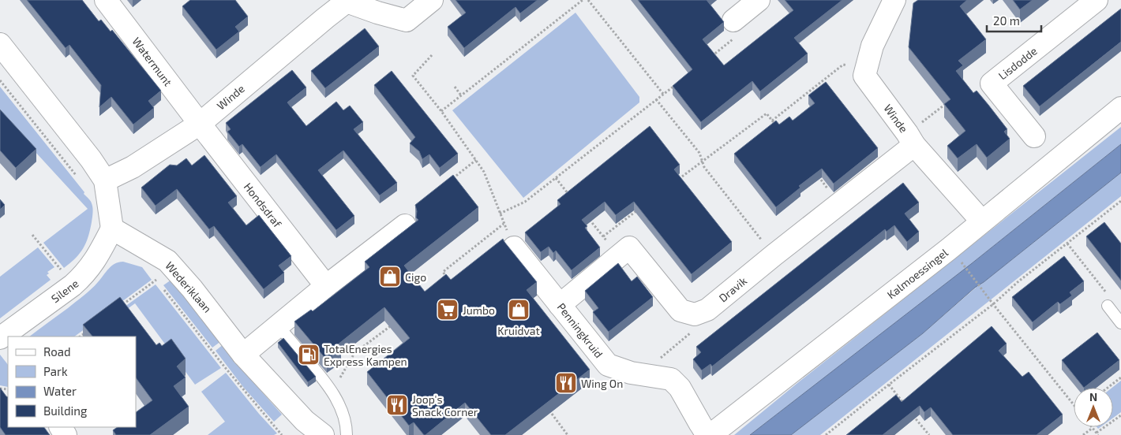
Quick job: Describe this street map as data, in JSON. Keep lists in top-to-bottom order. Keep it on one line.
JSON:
{"streets":{"street":["Watermunt","Lisdodde","Winde","Hondsdraf","Kalmoessingel","Wederiklaan","Dravik","Silene","Penningkruid"]},"crossings":[["Watermunt","Winde"],["Watermunt","Hondsdraf"],["Winde","Hondsdraf"],["Winde","Kalmoessingel"],["Winde","Dravik"],["Wederiklaan","Silene"]],"places":{"shop":["Cigo","Kruidvat"],"supermarket":["Jumbo"],"fuel station":["TotalEnergies Express Kampen"],"restaurant":["Wing On","Joop's Snack Corner"]},"legend":["Road","Park","Water","Building"],"scale_bar":"20 m","north":"top"}
